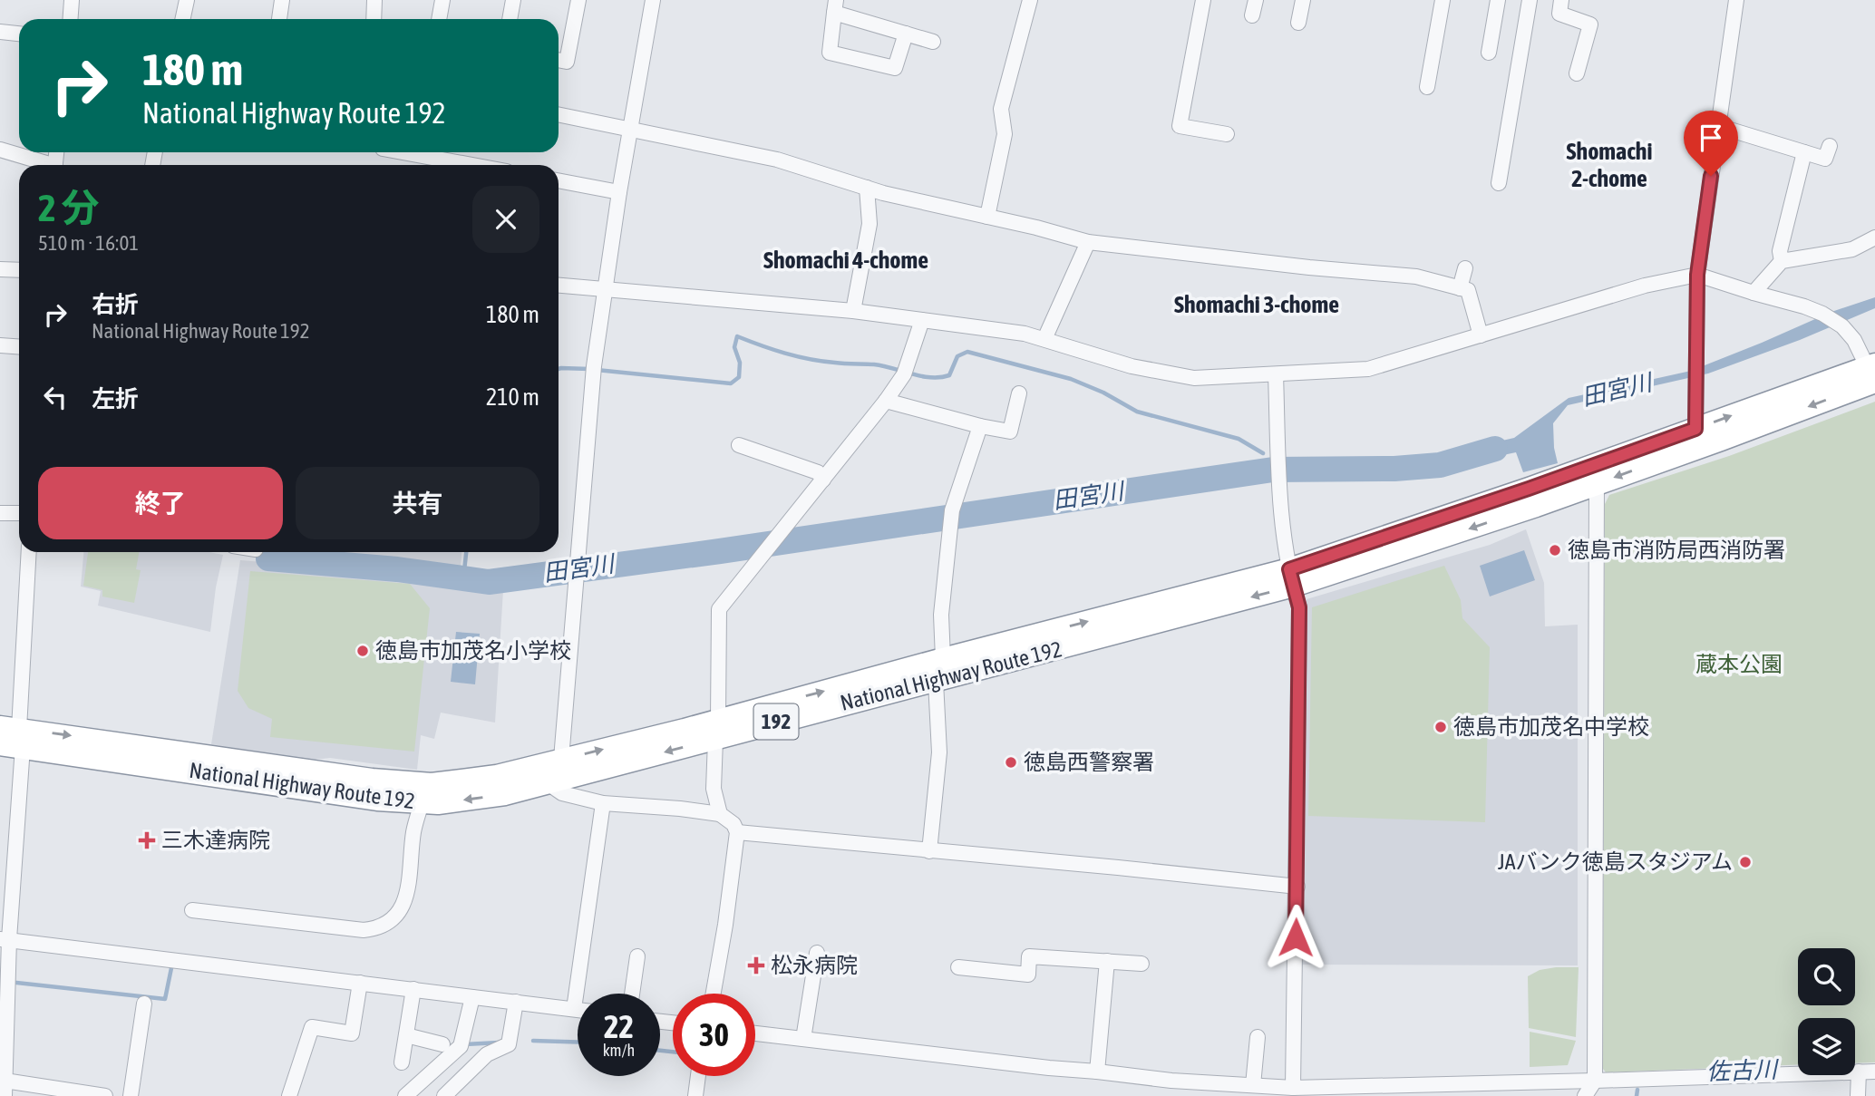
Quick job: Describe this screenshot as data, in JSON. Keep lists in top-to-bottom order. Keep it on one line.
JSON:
{"streets":{"highway":["National Highway Route 192","192"]},"districts":["Shomachi 2-chome","Shomachi 4-chome","Shomachi 3-chome"],"water":["田宮川","佐古川"],"parks":["蔵本公園"],"places":{"other":["徳島市消防局西消防署","徳島市加茂名小学校","徳島市加茂名中学校","徳島西警察署","JAバンク徳島スタジアム"],"health":["三木達病院","松永病院"]},"page":{"turn":["180 m","National Highway Route 192"],"heading":["2 分","510 m · 16:01"],"list":[{"name":"右折","note":"National Highway Route 192","value":"180 m"},{"name":"左折","value":"210 m"}],"buttons":["終了","共有"],"speed":"22 km/h","limit":"30"}}
